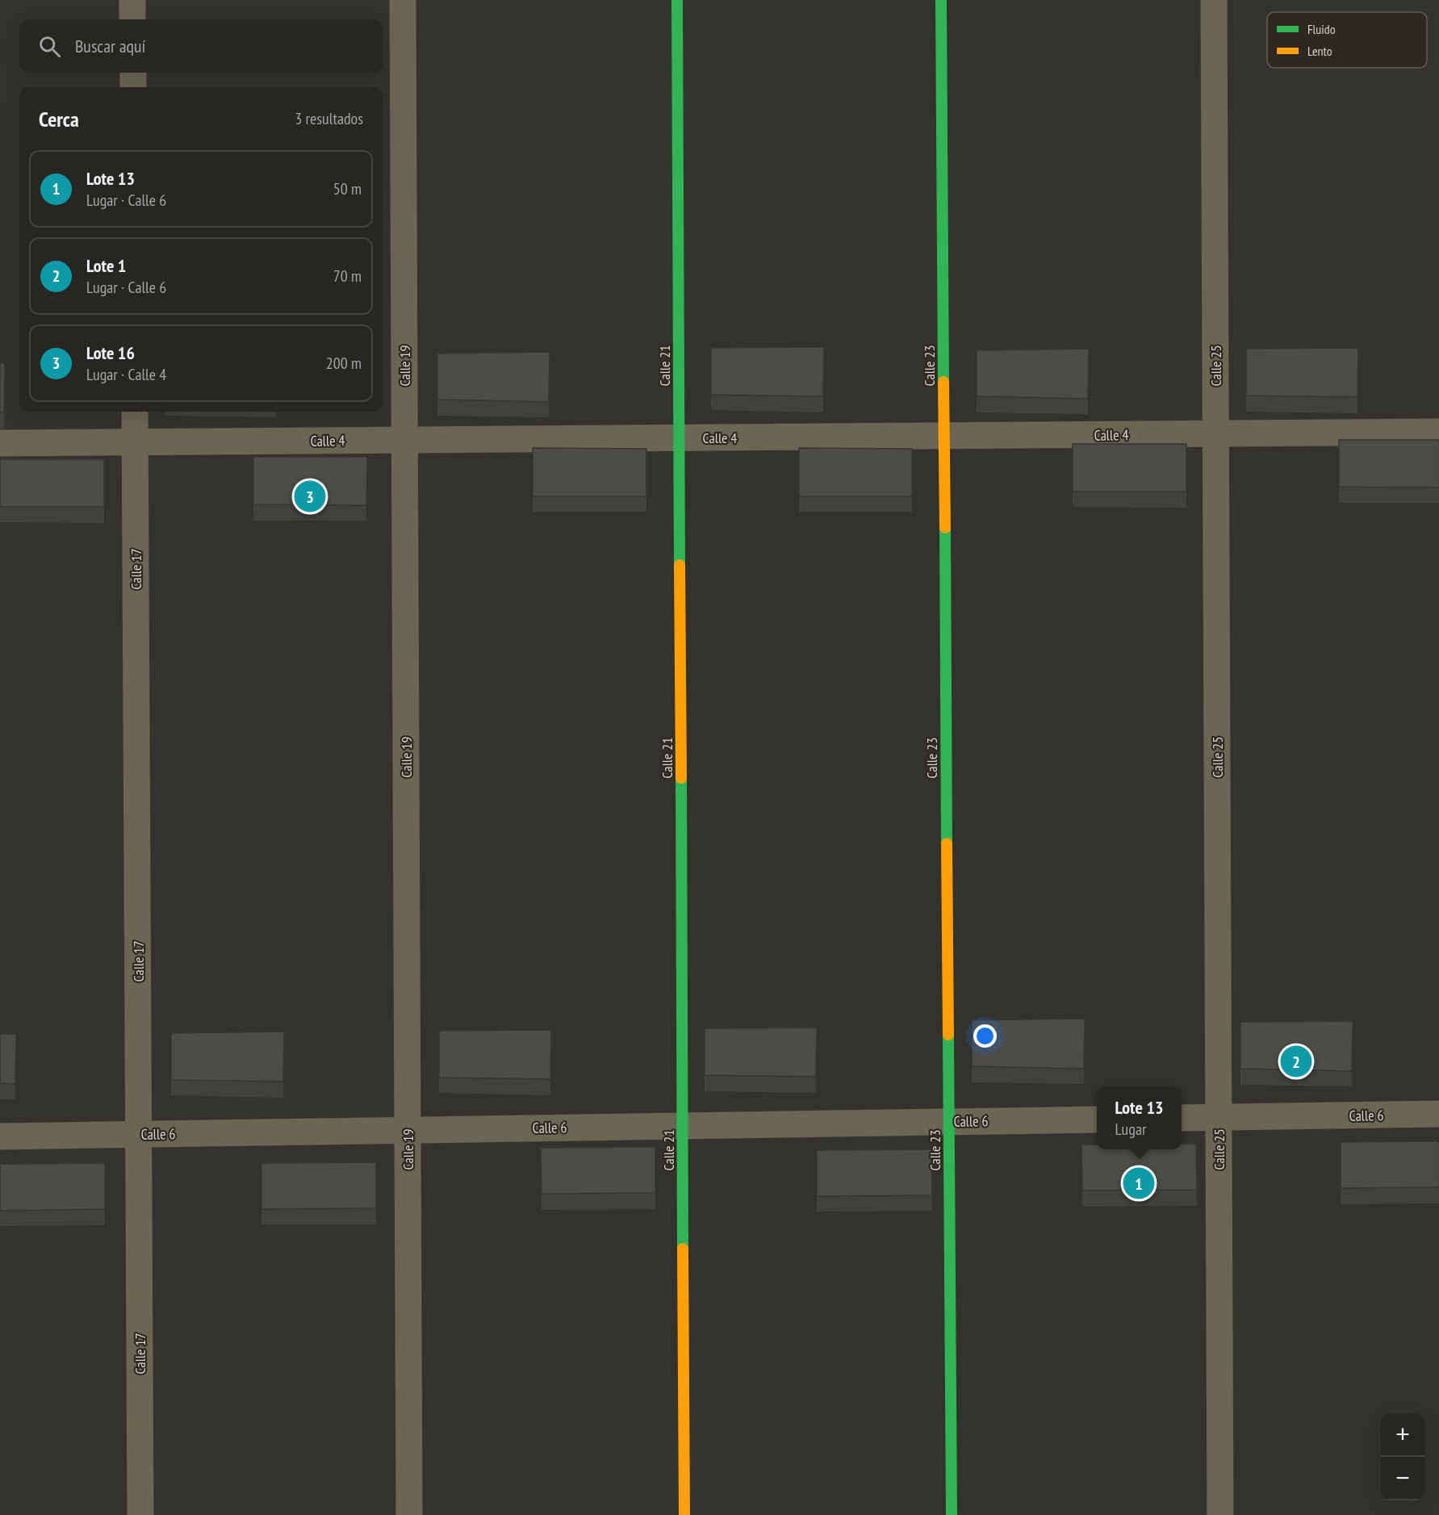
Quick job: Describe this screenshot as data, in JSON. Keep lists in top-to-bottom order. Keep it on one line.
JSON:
{"streets":{"street":["Calle 19","Calle 21","Calle 23","Calle 25","Calle 4","Calle 17","Calle 6"]},"crossings":[["Calle 19","Calle 4"],["Calle 19","Calle 6"],["Calle 21","Calle 4"],["Calle 21","Calle 6"],["Calle 23","Calle 4"],["Calle 23","Calle 6"],["Calle 25","Calle 4"],["Calle 25","Calle 6"],["Calle 4","Calle 17"],["Calle 17","Calle 6"]],"legend":["Fluido","Lento"],"page":{"search":"Buscar aquí","heading":["Cerca","3 resultados"],"list":[{"mark":"1","name":"Lote 13","note":"Lugar · Calle 6","value":"50 m"},{"mark":"2","name":"Lote 1","note":"Lugar · Calle 6","value":"70 m"},{"mark":"3","name":"Lote 16","note":"Lugar · Calle 4","value":"200 m"}],"pins":["3","2","1"],"popup":["Lote 13","Lugar"],"map_buttons":["+","−"]}}
